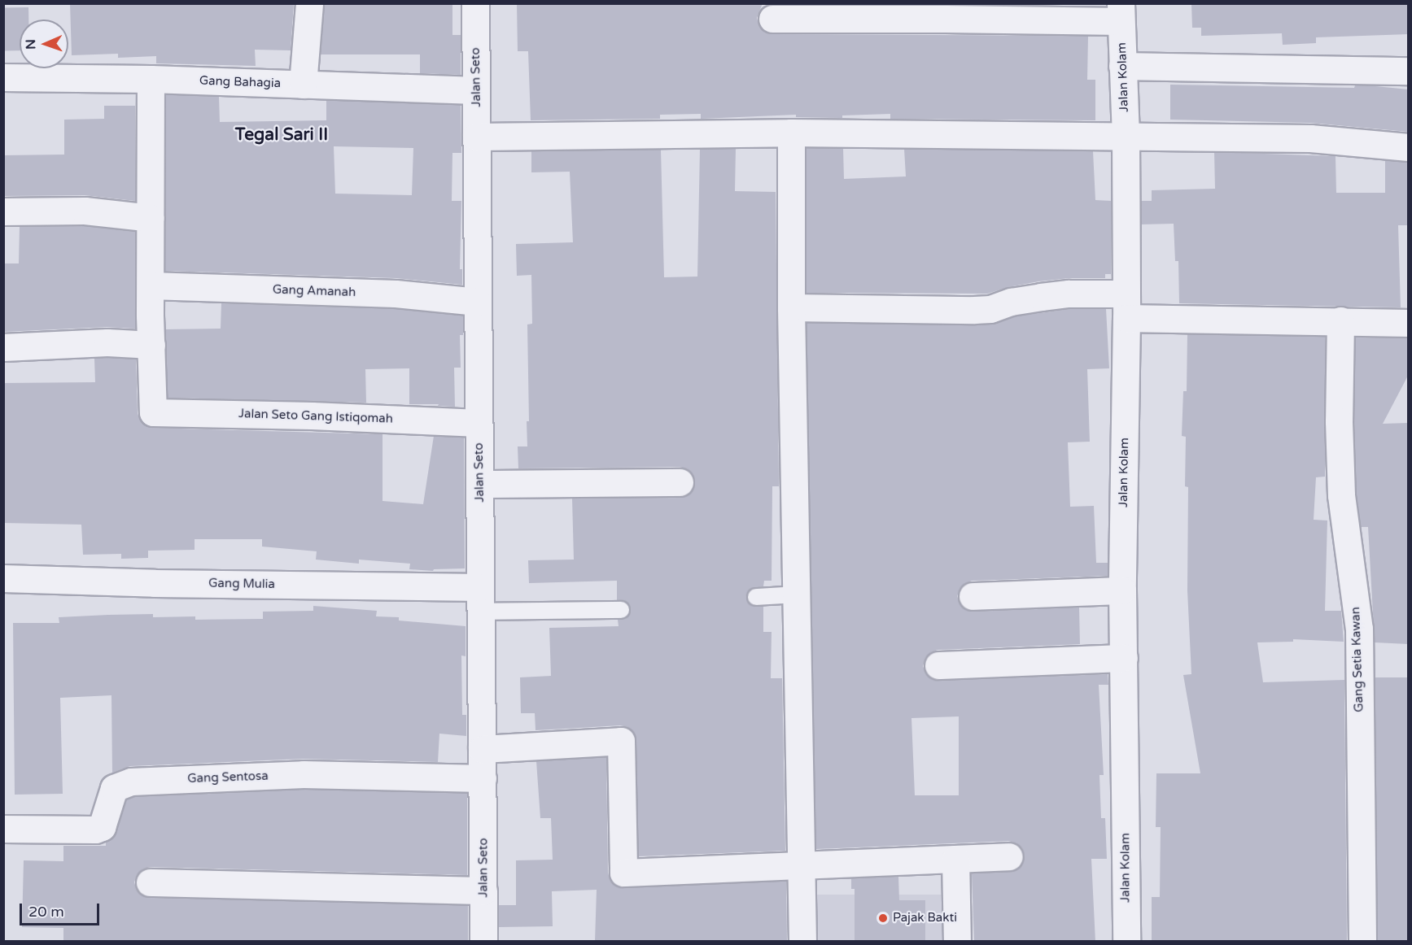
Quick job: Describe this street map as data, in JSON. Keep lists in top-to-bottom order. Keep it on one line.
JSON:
{"streets":{"street":["Jalan Seto","Jalan Kolam","Gang Bahagia","Gang Amanah","Jalan Seto Gang Istiqomah","Gang Mulia","Gang Setia Kawan","Gang Sentosa"]},"crossings":[["Jalan Seto","Gang Bahagia"],["Jalan Seto","Gang Amanah"],["Jalan Seto","Jalan Seto Gang Istiqomah"],["Jalan Seto","Gang Mulia"],["Jalan Seto","Gang Sentosa"]],"districts":["Tegal Sari II"],"places":["Pajak Bakti"],"scale_bar":"20 m","north":"left"}
